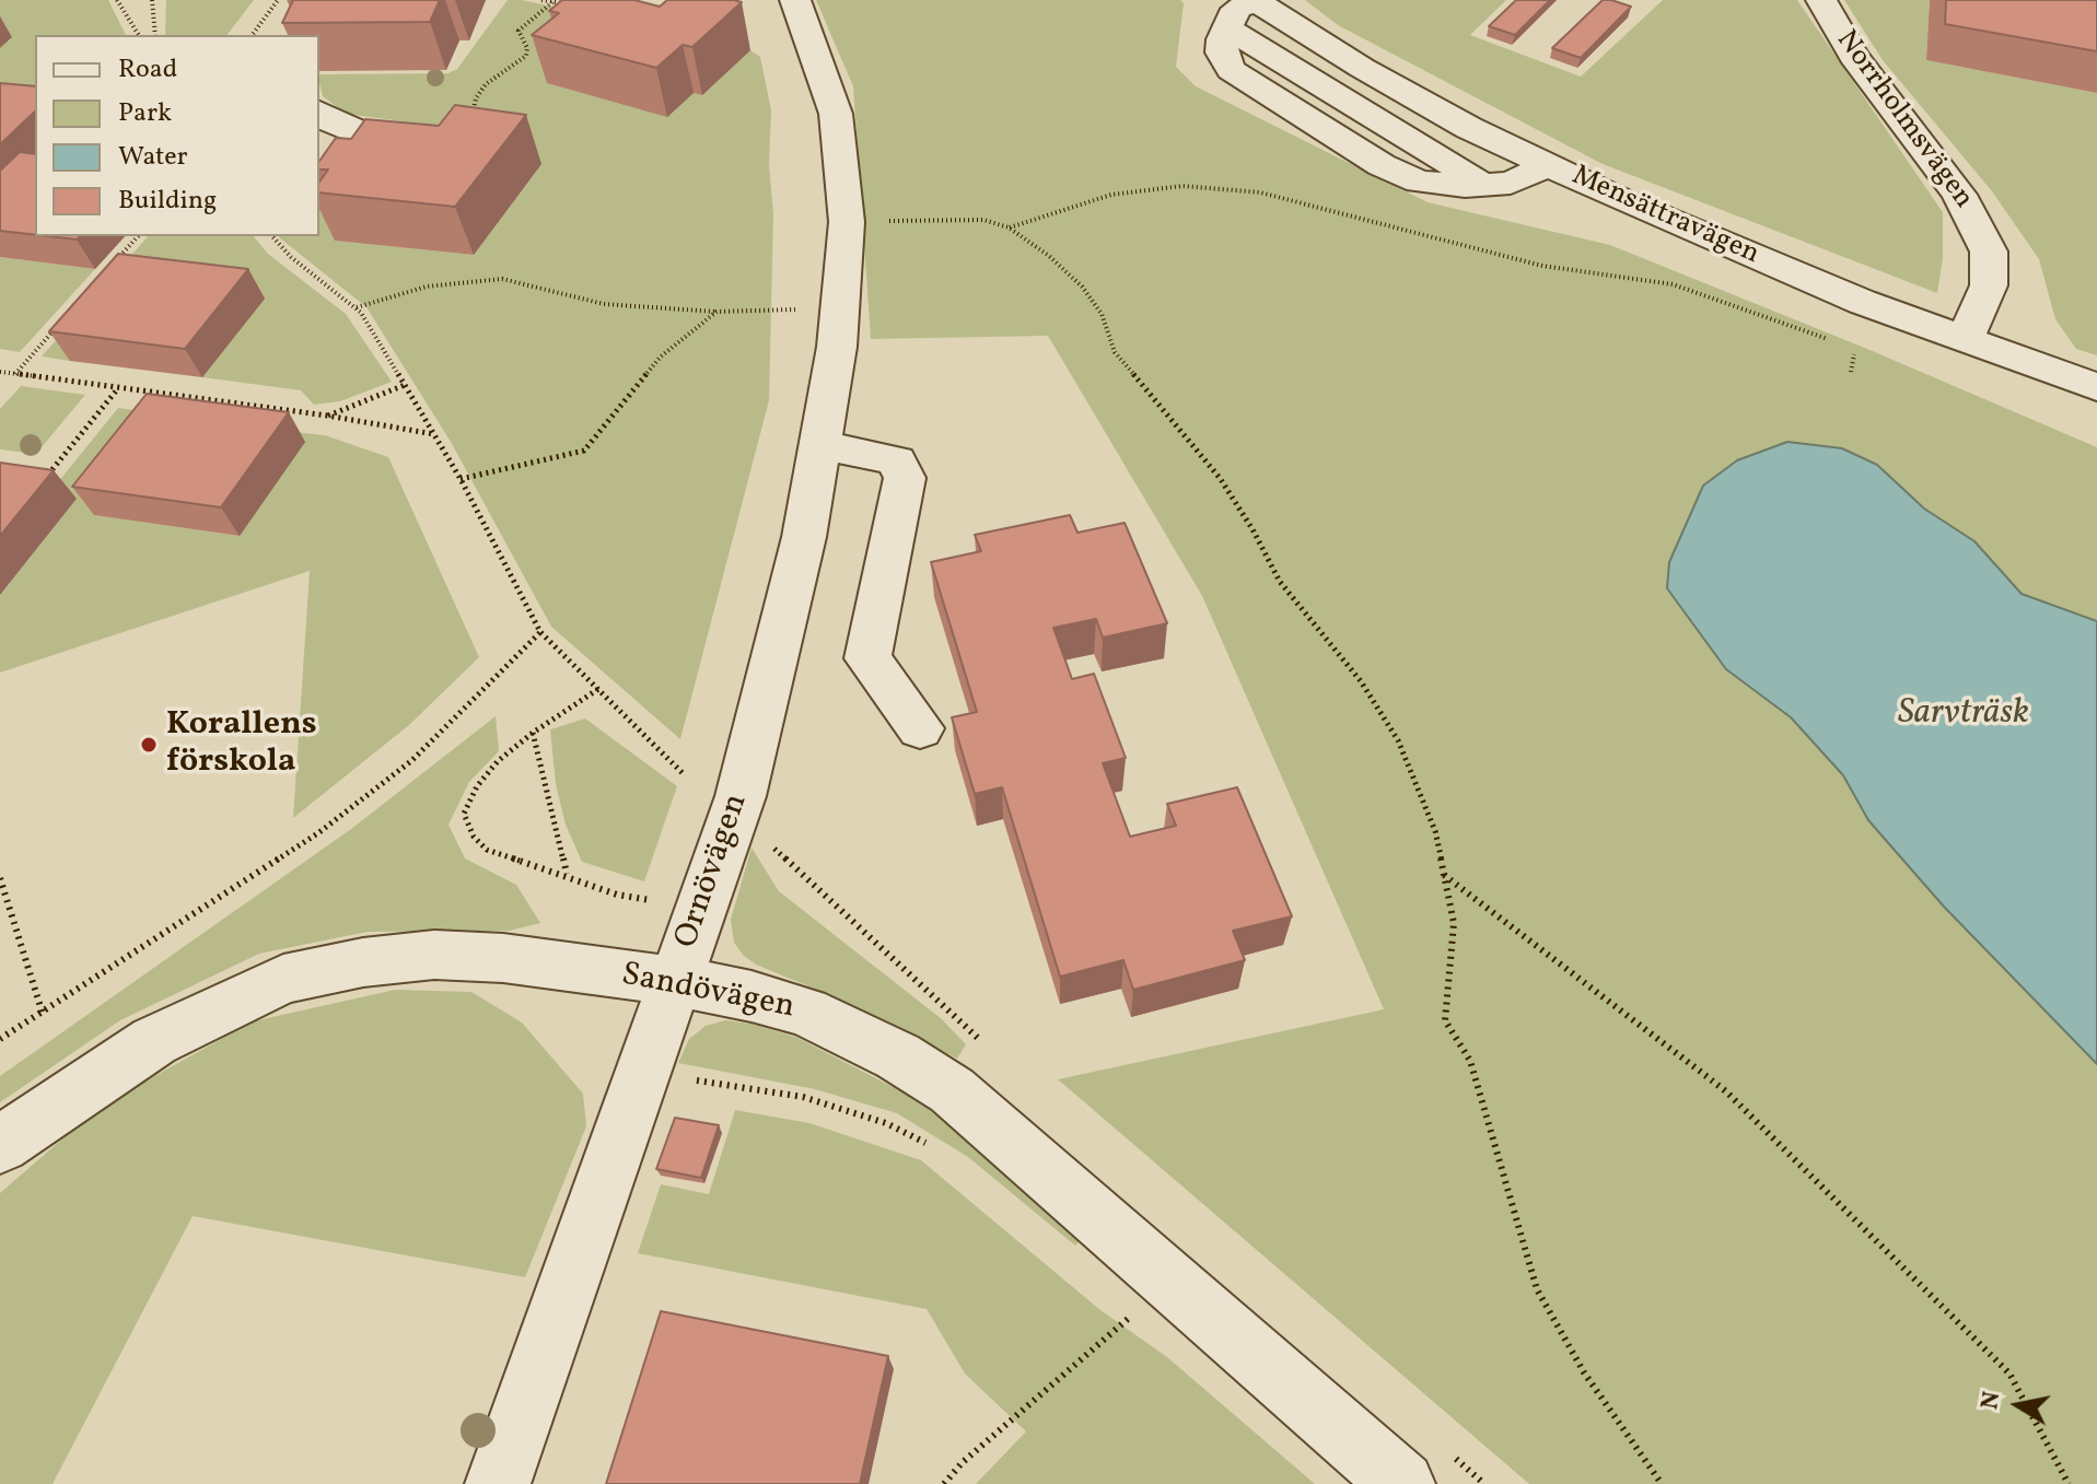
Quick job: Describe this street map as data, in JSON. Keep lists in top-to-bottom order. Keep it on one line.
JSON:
{"streets":{"street":["Norrholmsvägen","Mensättravägen","Ornövägen","Sandövägen"]},"crossings":[["Norrholmsvägen","Mensättravägen"],["Ornövägen","Sandövägen"]],"water":["Sarvträsk"],"places":["Korallens förskola"],"legend":["Road","Park","Water","Building"],"north":"left"}
